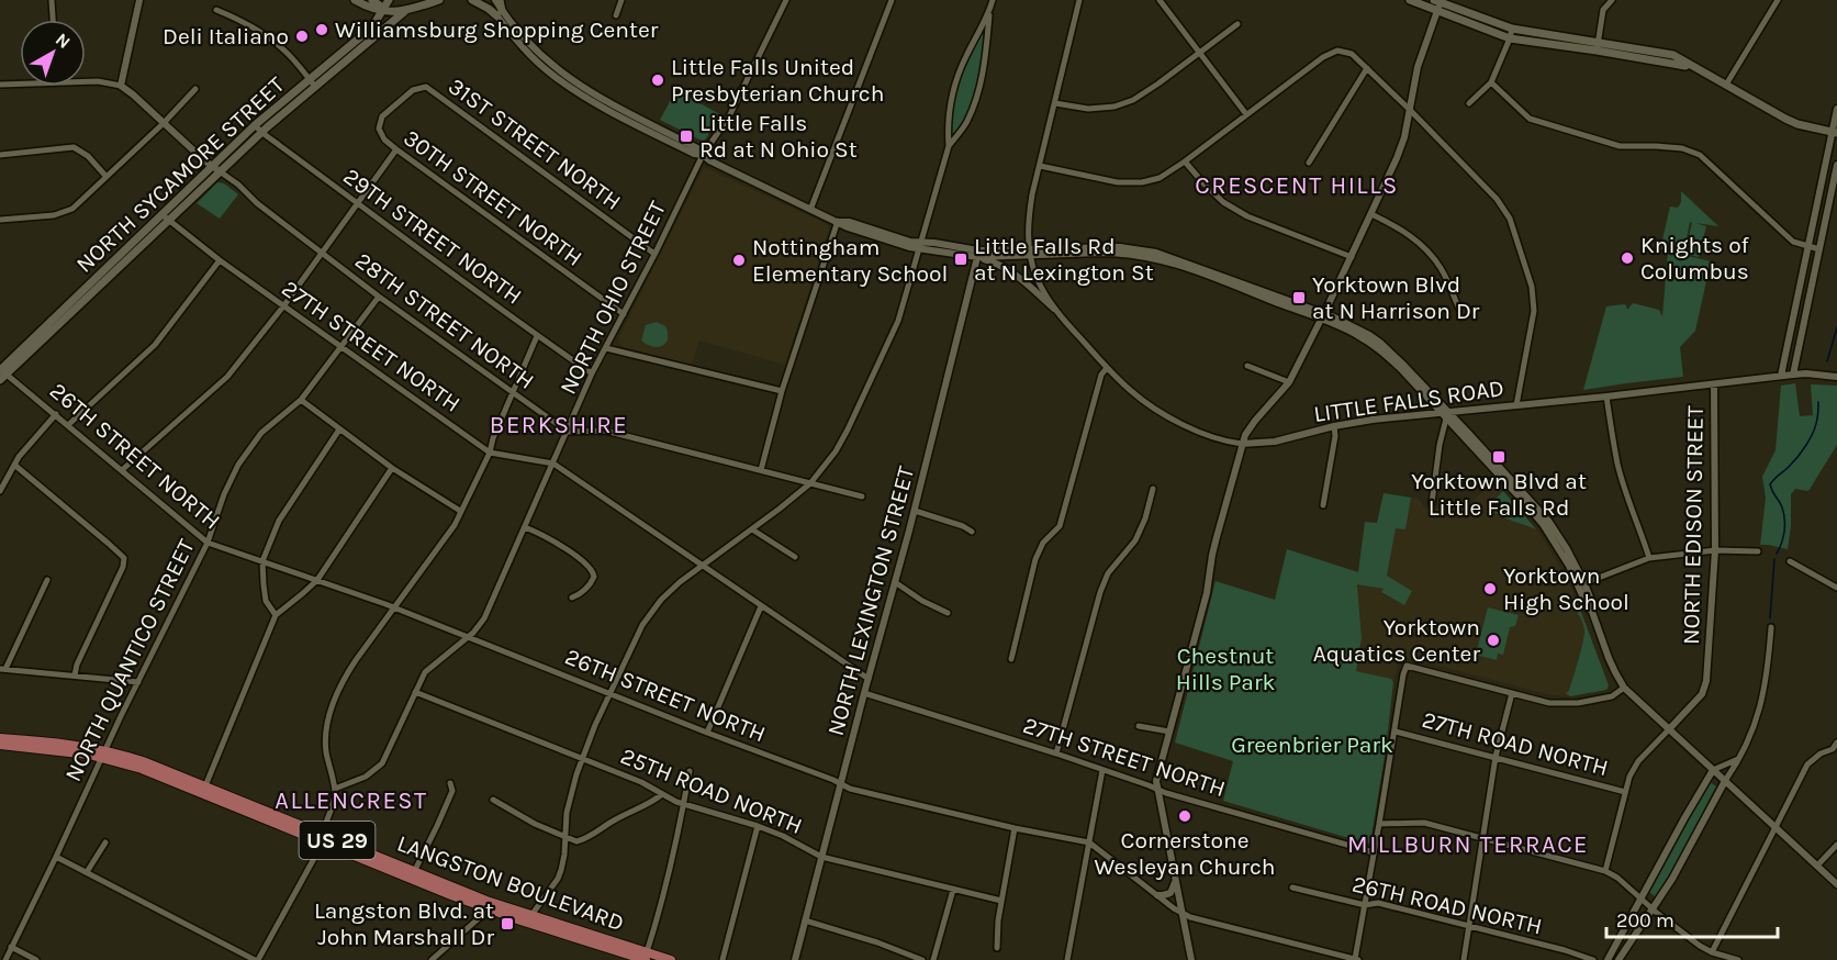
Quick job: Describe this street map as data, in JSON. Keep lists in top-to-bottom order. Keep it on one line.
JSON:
{"streets":{"main road":["NORTH SYCAMORE STREET","US 29","LANGSTON BOULEVARD"],"street":["31ST STREET NORTH","30TH STREET NORTH","29TH STREET NORTH","NORTH OHIO STREET","28TH STREET NORTH","27TH STREET NORTH","LITTLE FALLS ROAD","26TH STREET NORTH","NORTH EDISON STREET","NORTH LEXINGTON STREET","NORTH QUANTICO STREET","27TH ROAD NORTH","25TH ROAD NORTH","26TH ROAD NORTH"]},"crossings":[["31ST STREET NORTH","30TH STREET NORTH"],["31ST STREET NORTH","NORTH OHIO STREET"],["NORTH SYCAMORE STREET","29TH STREET NORTH"],["NORTH SYCAMORE STREET","28TH STREET NORTH"],["NORTH SYCAMORE STREET","27TH STREET NORTH"],["NORTH SYCAMORE STREET","26TH STREET NORTH"],["30TH STREET NORTH","NORTH OHIO STREET"],["29TH STREET NORTH","NORTH OHIO STREET"],["NORTH OHIO STREET","28TH STREET NORTH"],["NORTH OHIO STREET","27TH STREET NORTH"],["NORTH OHIO STREET","26TH STREET NORTH"],["NORTH OHIO STREET","25TH ROAD NORTH"],["28TH STREET NORTH","NORTH QUANTICO STREET"],["27TH STREET NORTH","NORTH LEXINGTON STREET"],["27TH STREET NORTH","NORTH QUANTICO STREET"],["LITTLE FALLS ROAD","NORTH EDISON STREET"],["26TH STREET NORTH","NORTH LEXINGTON STREET"],["26TH STREET NORTH","NORTH QUANTICO STREET"],["NORTH EDISON STREET","27TH ROAD NORTH"],["NORTH LEXINGTON STREET","25TH ROAD NORTH"],["NORTH QUANTICO STREET","LANGSTON BOULEVARD"]],"districts":["CRESCENT HILLS","BERKSHIRE","ALLENCREST","MILLBURN TERRACE"],"parks":["Chestnut Hills Park","Greenbrier Park"],"places":{"other":["Williamsburg Shopping Center","Deli Italiano","Little Falls United Presbyterian Church","Knights of Columbus","Nottingham Elementary School","Yorktown High School","Yorktown Aquatics Center","Cornerstone Wesleyan Church"],"transit":["Little Falls Rd at N Ohio St","Little Falls Rd at N Lexington St","Yorktown Blvd at N Harrison Dr","Yorktown Blvd at Little Falls Rd","Langston Blvd. at John Marshall Dr"]},"scale_bar":"200 m","north":"top right"}
